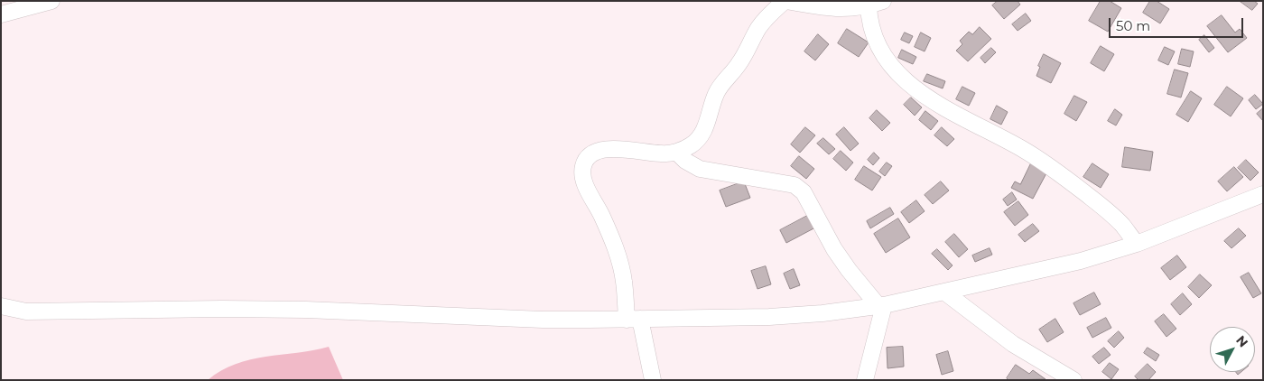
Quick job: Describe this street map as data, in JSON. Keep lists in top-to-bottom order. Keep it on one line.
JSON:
{"scale_bar":"50 m","north":"top right"}
